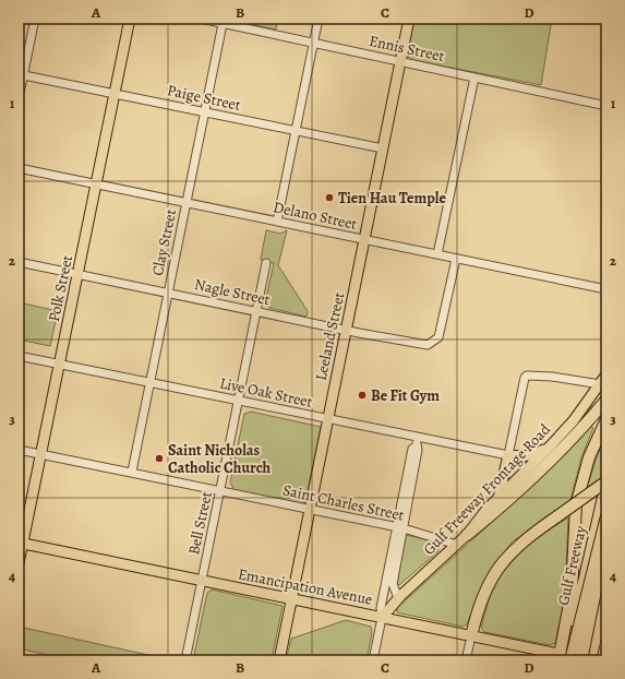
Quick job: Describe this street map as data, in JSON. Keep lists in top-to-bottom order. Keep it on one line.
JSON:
{"streets":{"highway":["Gulf Freeway"],"main road":["Polk Street","Leeland Street","Gulf Freeway Frontage Road","Emancipation Avenue"],"street":["Ennis Street","Paige Street","Delano Street","Clay Street","Nagle Street","Live Oak Street","Saint Charles Street","Bell Street"]},"crossings":[["Ennis Street","Clay Street"],["Ennis Street","Leeland Street"],["Paige Street","Clay Street"],["Paige Street","Polk Street"],["Paige Street","Leeland Street"],["Delano Street","Clay Street"],["Delano Street","Polk Street"],["Delano Street","Nagle Street"],["Delano Street","Leeland Street"],["Clay Street","Nagle Street"],["Clay Street","Live Oak Street"],["Clay Street","Saint Charles Street"],["Polk Street","Nagle Street"],["Polk Street","Live Oak Street"],["Polk Street","Saint Charles Street"],["Polk Street","Emancipation Avenue"],["Nagle Street","Leeland Street"],["Nagle Street","Bell Street"],["Leeland Street","Live Oak Street"],["Leeland Street","Saint Charles Street"],["Leeland Street","Emancipation Avenue"],["Live Oak Street","Bell Street"],["Gulf Freeway Frontage Road","Saint Charles Street"],["Gulf Freeway Frontage Road","Emancipation Avenue"],["Saint Charles Street","Bell Street"],["Bell Street","Emancipation Avenue"],["Gulf Freeway","Emancipation Avenue"]],"places":["Tien Hau Temple","Be Fit Gym","Saint Nicholas Catholic Church"],"grid":{"columns":["A","B","C","D"],"rows":["1","2","3","4"]}}
